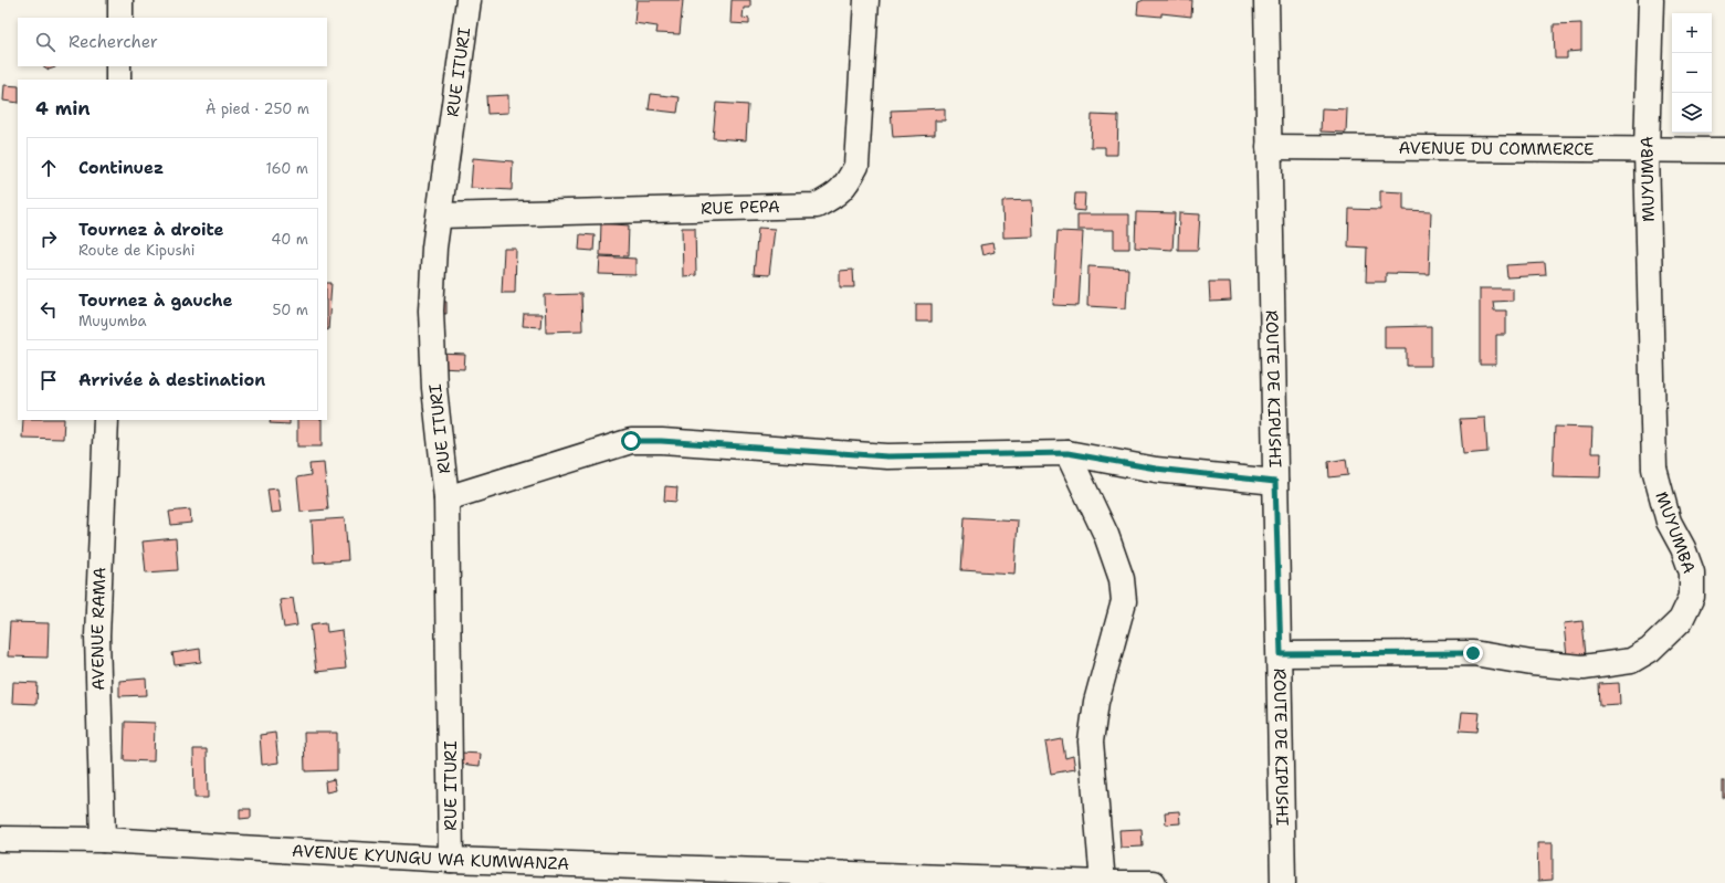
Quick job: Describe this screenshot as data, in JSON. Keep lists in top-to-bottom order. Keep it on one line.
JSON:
{"streets":{"street":["RUE ITURI","AVENUE DU COMMERCE","MUYUMBA","RUE PEPA","ROUTE DE KIPUSHI","AVENUE RAMA","AVENUE KYUNGU WA KUMWANZA"]},"crossings":[["RUE ITURI","RUE PEPA"],["RUE ITURI","AVENUE KYUNGU WA KUMWANZA"],["AVENUE DU COMMERCE","MUYUMBA"],["AVENUE DU COMMERCE","ROUTE DE KIPUSHI"],["MUYUMBA","ROUTE DE KIPUSHI"],["AVENUE RAMA","AVENUE KYUNGU WA KUMWANZA"]],"page":{"map_buttons":["+","−"],"search":"Rechercher","heading":["4 min","À pied · 250 m"],"list":[["Continuez","160 m"],["Tournez à droite","Route de Kipushi","40 m"],["Tournez à gauche","Muyumba","50 m"],"Arrivée à destination"]}}
